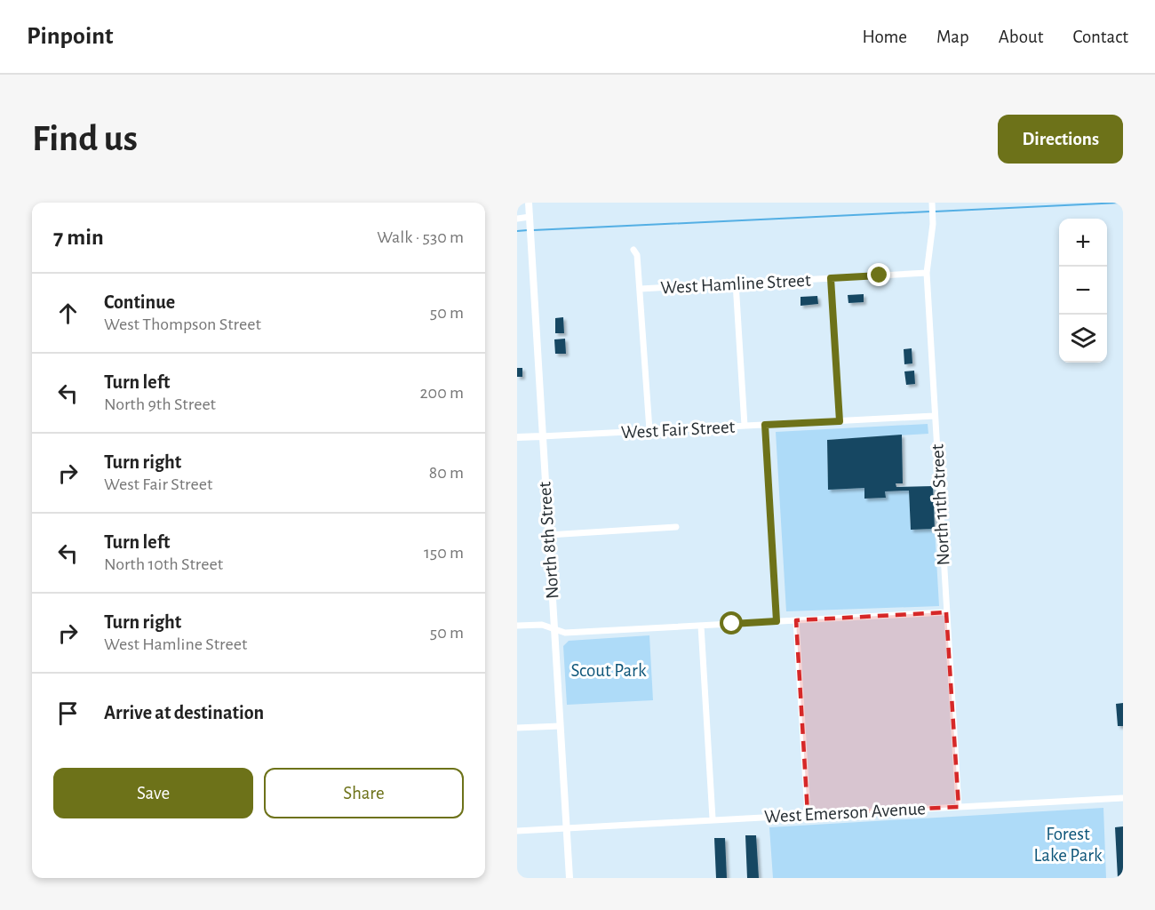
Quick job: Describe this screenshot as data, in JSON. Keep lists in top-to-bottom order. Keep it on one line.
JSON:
{"streets":{"street":["West Hamline Street","West Fair Street","North 11th Street","North 8th Street","West Emerson Avenue"]},"crossings":[["West Hamline Street","North 11th Street"],["West Fair Street","North 11th Street"],["West Fair Street","North 8th Street"],["North 11th Street","West Emerson Avenue"],["North 8th Street","West Emerson Avenue"]],"parks":["Scout Park","Forest Lake Park"],"page":{"header":"Pinpoint","nav":["Home","Map","About","Contact"],"buttons":["Directions",["Save","Share"]],"title":"Find us","heading":["7 min","Walk · 530 m"],"map_buttons":["+","−"],"list":[["Continue","West Thompson Street","50 m"],["Turn left","North 9th Street","200 m"],["Turn right","West Fair Street","80 m"],["Turn left","North 10th Street","150 m"],["Turn right","West Hamline Street","50 m"],"Arrive at destination"]}}
